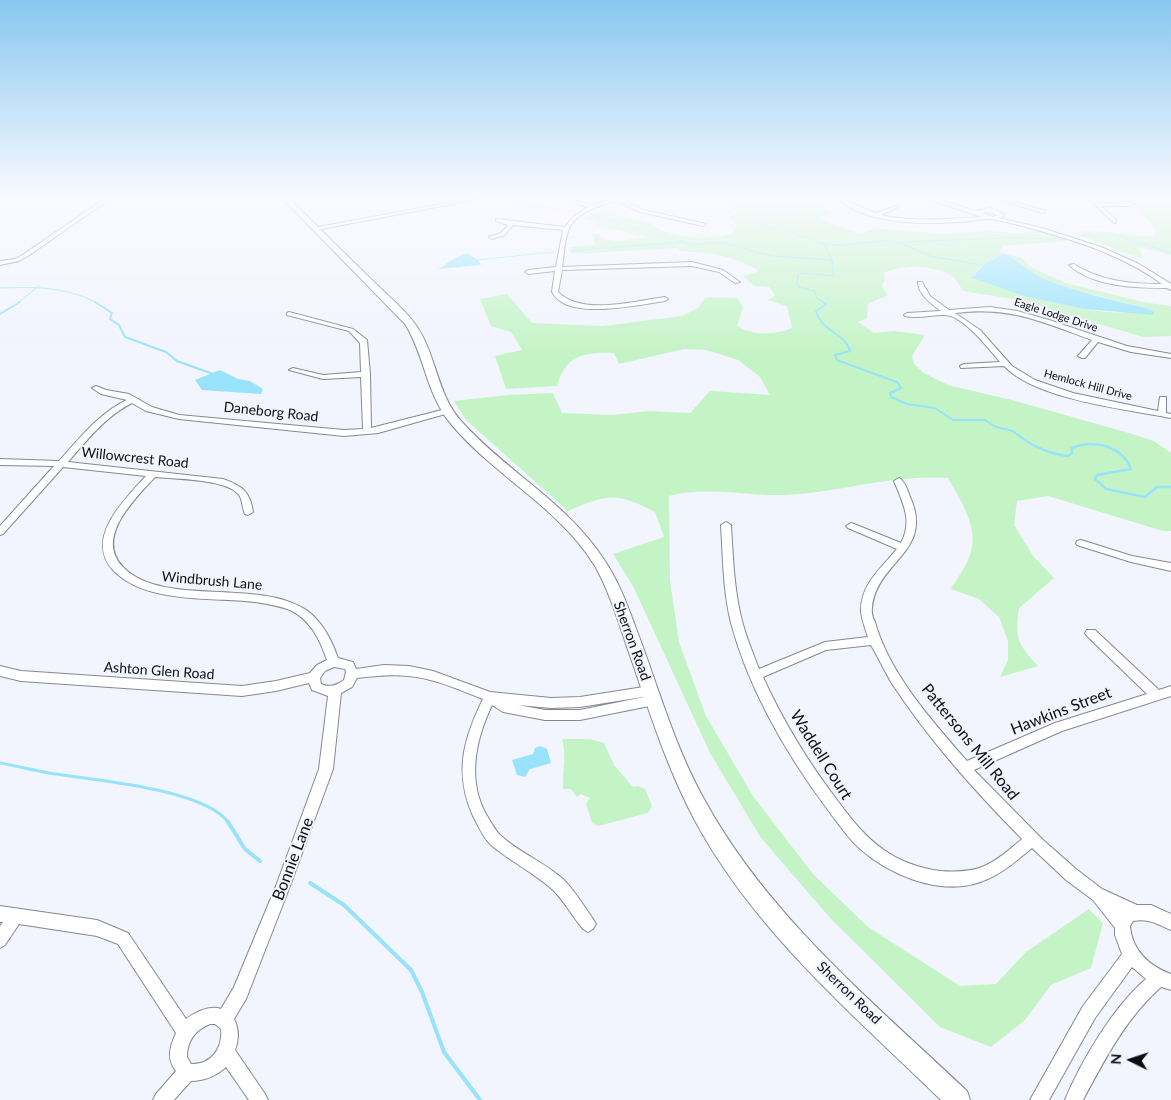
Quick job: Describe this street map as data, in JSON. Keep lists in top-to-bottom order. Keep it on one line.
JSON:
{"streets":{"main road":["Sherron Road"],"street":["Eagle Lodge Drive","Hemlock Hill Drive","Daneborg Road","Willowcrest Road","Windbrush Lane","Ashton Glen Road","Hawkins Street","Pattersons Mill Road","Waddell Court","Bonnie Lane"]},"crossings":[["Eagle Lodge Drive","Hemlock Hill Drive"],["Daneborg Road","Sherron Road"],["Willowcrest Road","Windbrush Lane"],["Windbrush Lane","Ashton Glen Road"],["Windbrush Lane","Bonnie Lane"],["Ashton Glen Road","Bonnie Lane"],["Hawkins Street","Pattersons Mill Road"],["Pattersons Mill Road","Waddell Court"]],"north":"left"}
